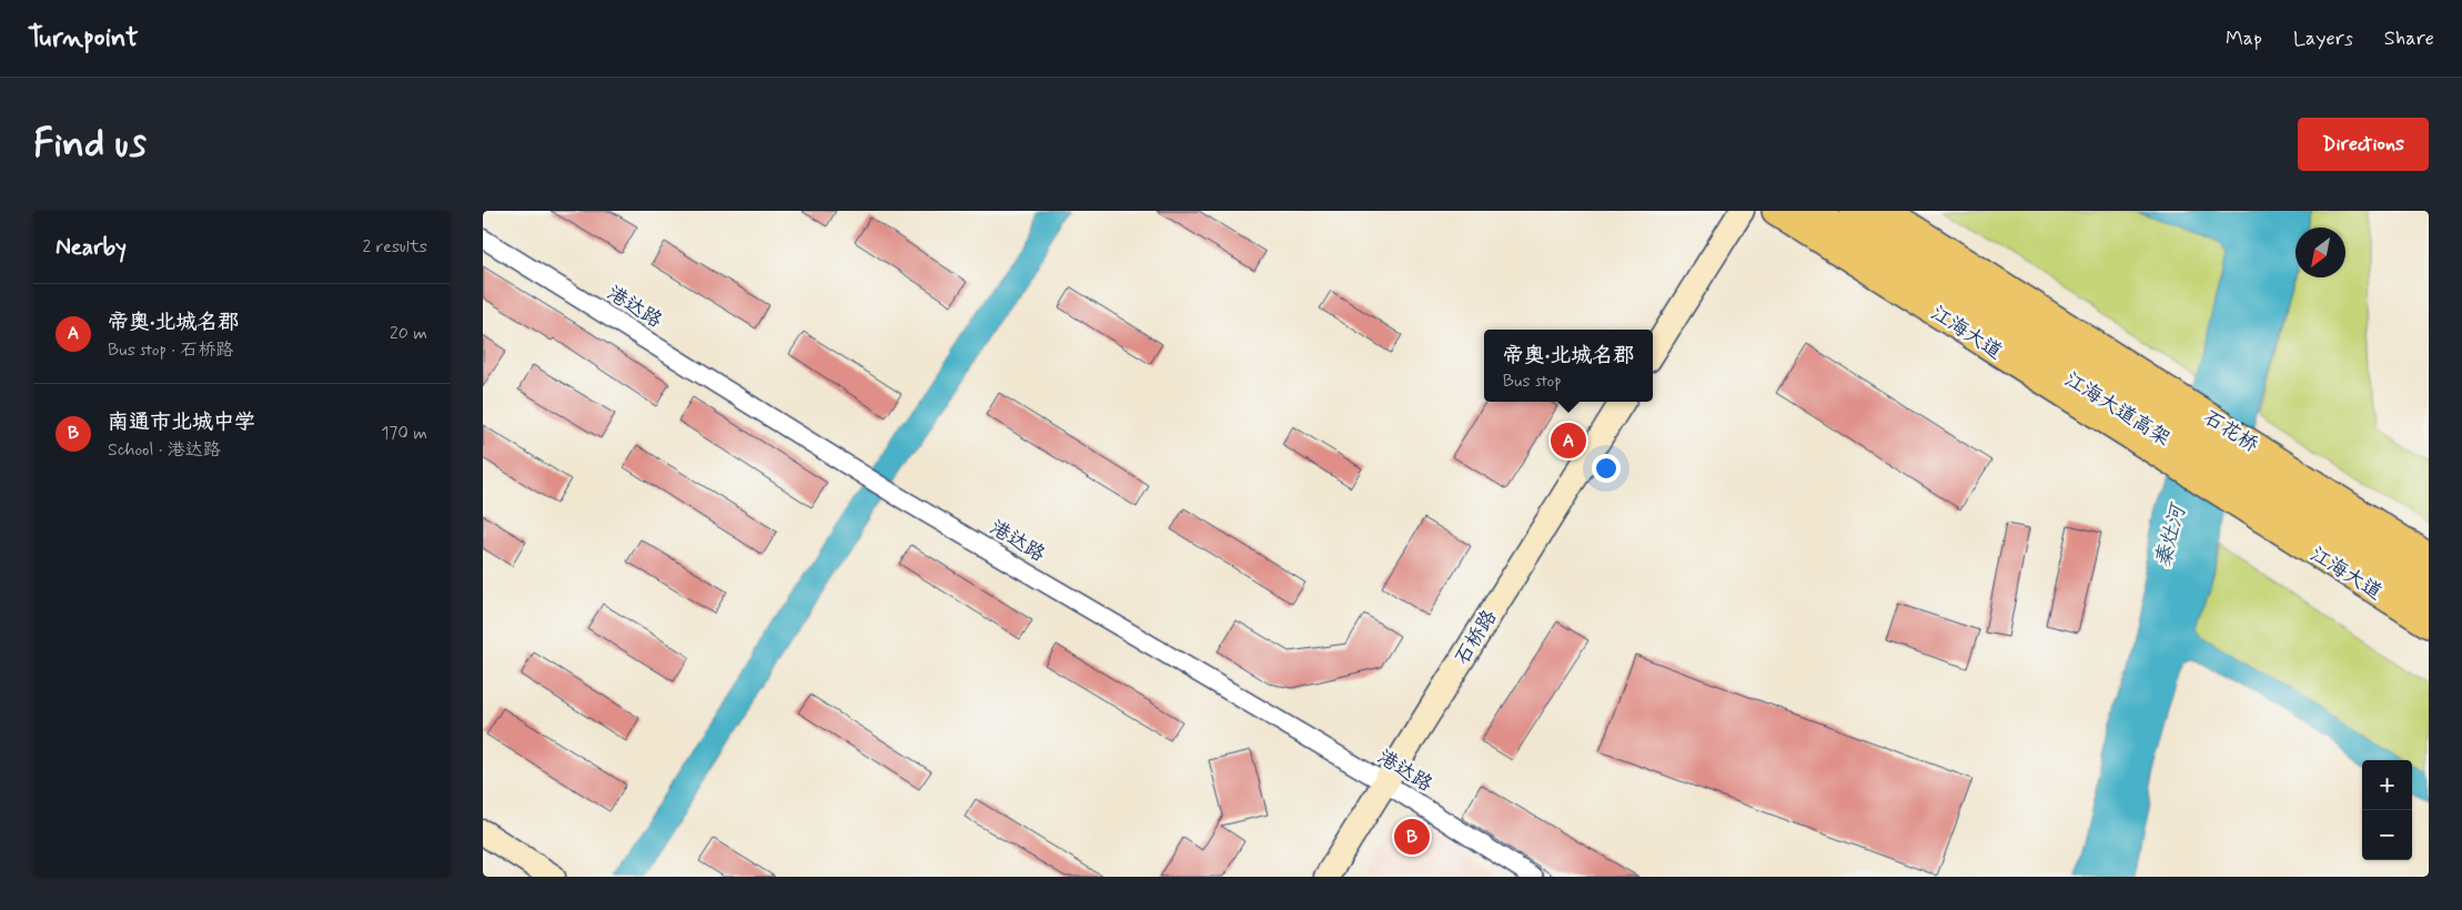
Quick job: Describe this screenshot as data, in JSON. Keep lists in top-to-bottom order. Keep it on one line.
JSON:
{"streets":{"highway":["江海大道高架"],"main road":["江海大道","石花桥","石桥路"],"street":["港达路"]},"crossings":[["港达路","石桥路"]],"water":["秦灶河"],"north":"bottom left","page":{"header":"Turnpoint","nav":["Map","Layers","Share"],"buttons":"Directions","title":"Find us","heading":["Nearby","2 results"],"list":[{"mark":"A","name":"帝奥·北城名郡","note":"Bus stop · 石桥路","value":"20 m"},{"mark":"B","name":"南通市北城中学","note":"School · 港达路","value":"170 m"}],"popup":["帝奥·北城名郡","Bus stop"],"pins":["A","B"],"map_buttons":["+","−"]}}
